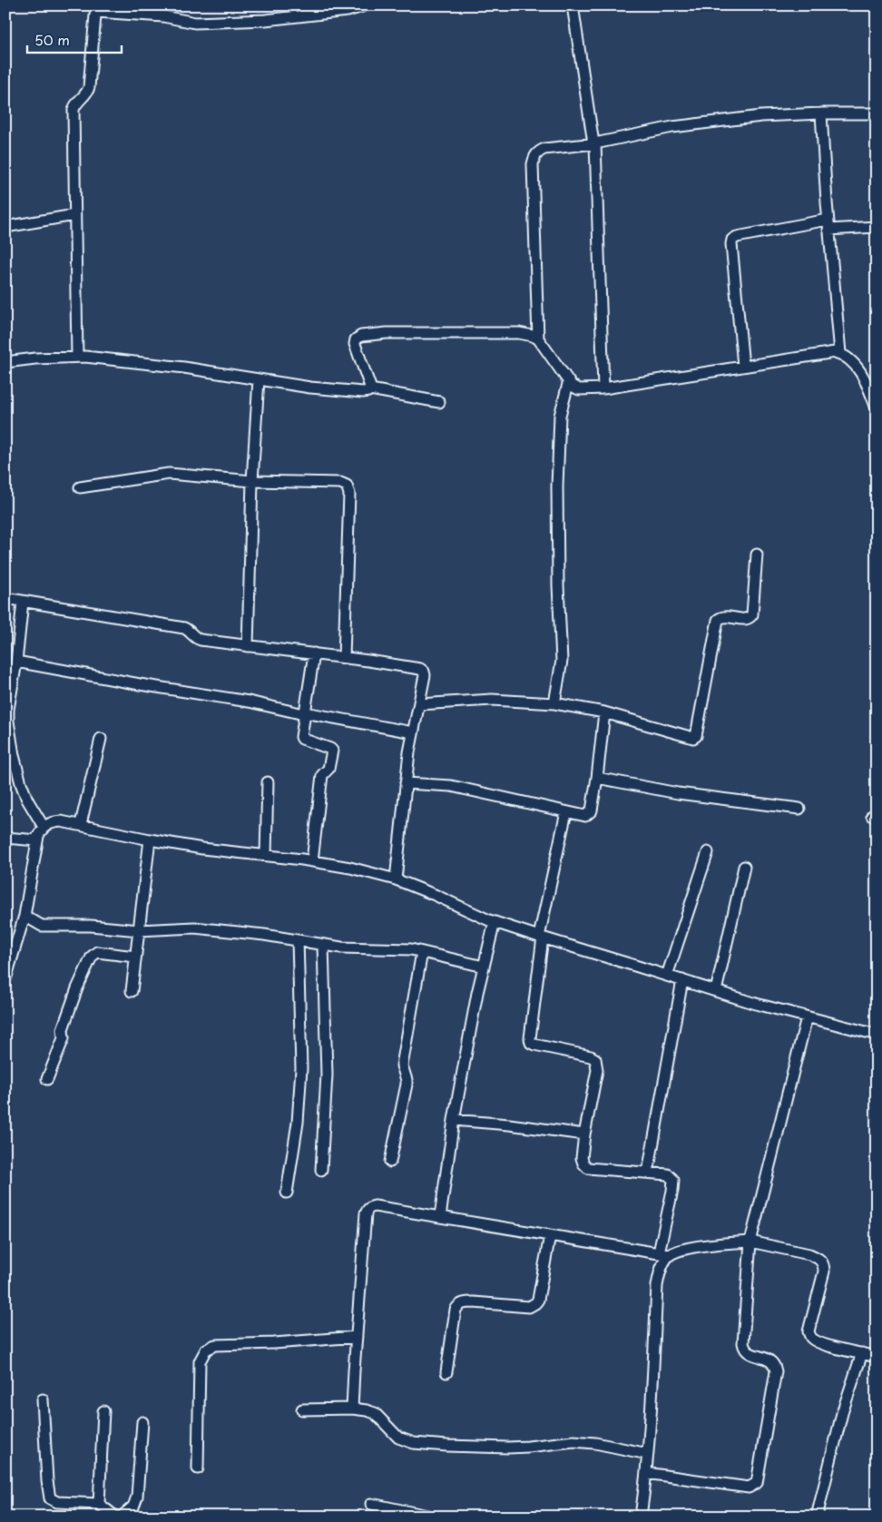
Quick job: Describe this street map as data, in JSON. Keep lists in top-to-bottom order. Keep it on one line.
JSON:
{"scale_bar":"50 m"}
